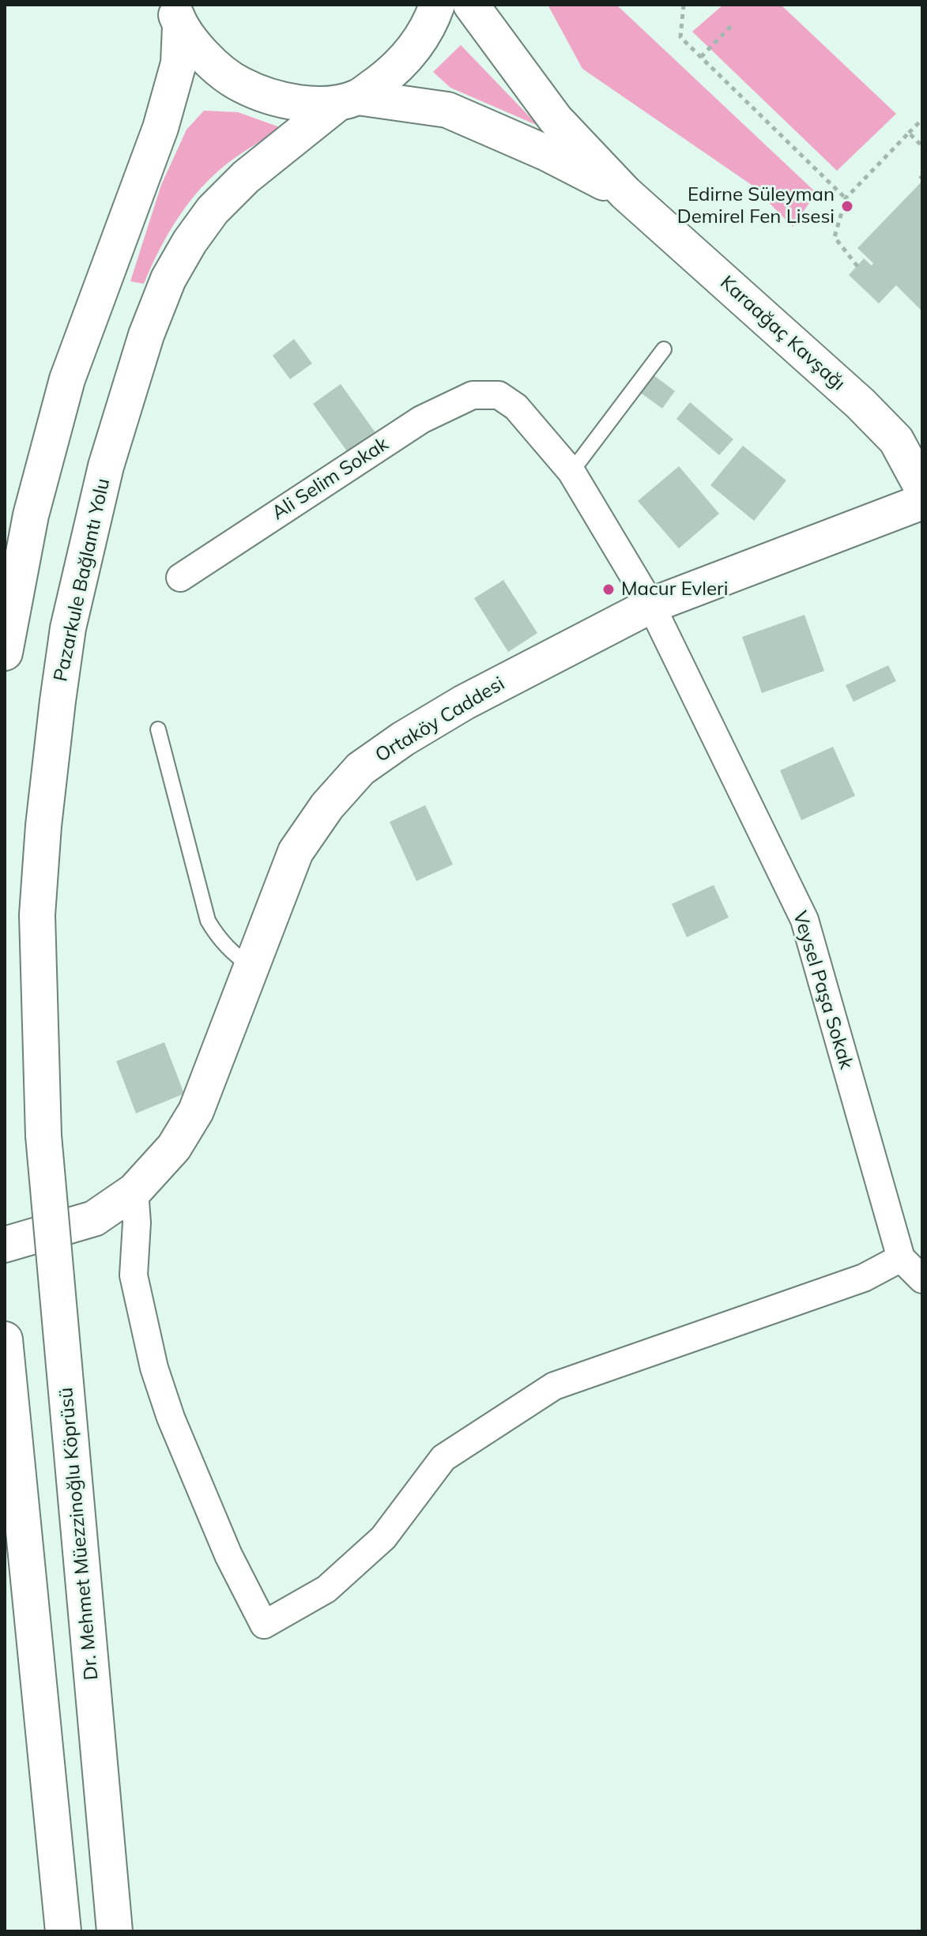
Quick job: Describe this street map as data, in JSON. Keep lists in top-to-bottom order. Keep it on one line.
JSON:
{"streets":{"main road":["Karaağaç Kavşağı","Pazarkule Bağlantı Yolu","Ortaköy Caddesi","Dr. Mehmet Müezzinoğlu Köprüsü"],"street":["Ali Selim Sokak","Veysel Paşa Sokak"]},"crossings":[["Karaağaç Kavşağı","Pazarkule Bağlantı Yolu"],["Ali Selim Sokak","Veysel Paşa Sokak"],["Pazarkule Bağlantı Yolu","Dr. Mehmet Müezzinoğlu Köprüsü"],["Ortaköy Caddesi","Veysel Paşa Sokak"]],"places":["Edirne Süleyman Demirel Fen Lisesi","Macur Evleri"]}
